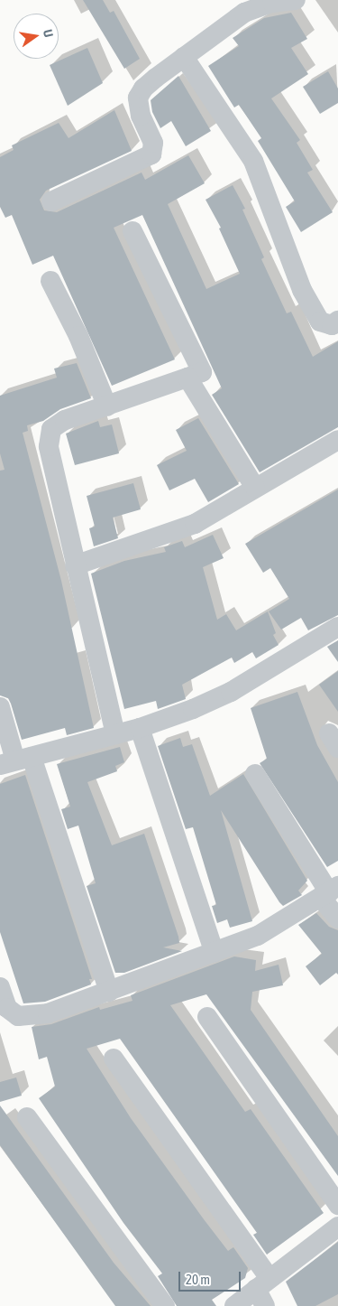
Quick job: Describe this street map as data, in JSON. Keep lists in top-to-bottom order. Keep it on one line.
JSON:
{"scale_bar":"20 m","north":"right"}
